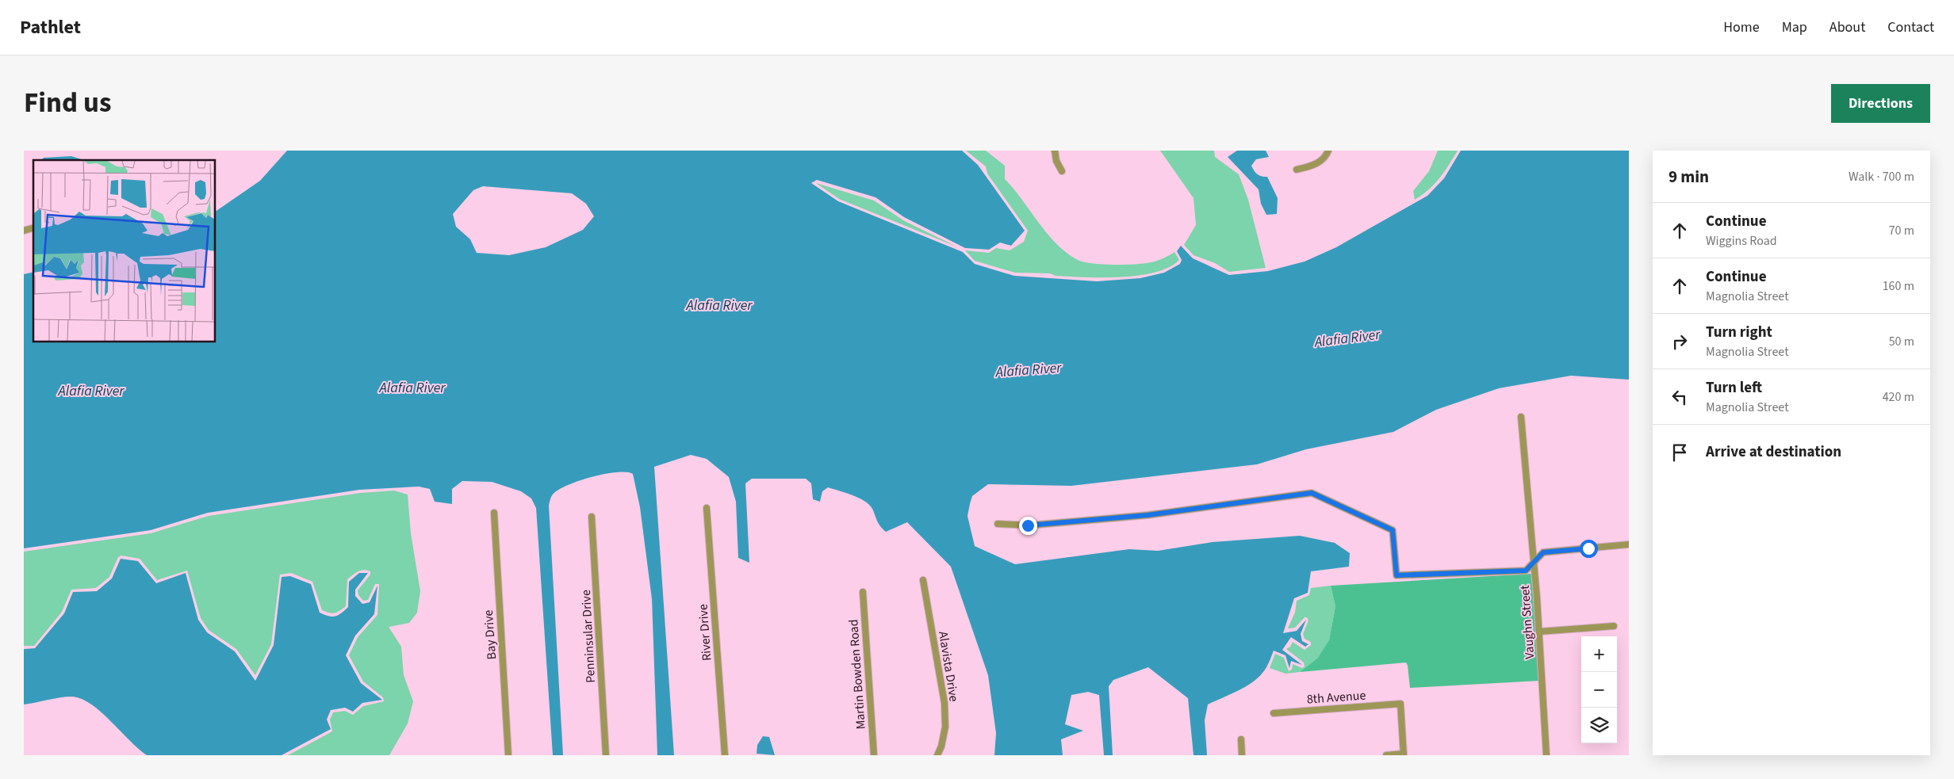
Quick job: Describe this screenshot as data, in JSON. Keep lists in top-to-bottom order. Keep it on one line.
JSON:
{"streets":{"street":["Vaughn Street","River Drive","Bay Drive","Penninsular Drive","Alavista Drive","Martin Bowden Road","8th Avenue"]},"water":["Alafia River"],"page":{"header":"Pathlet","nav":["Home","Map","About","Contact"],"title":"Find us","buttons":"Directions","heading":["9 min","Walk · 700 m"],"list":[["Continue","Wiggins Road","70 m"],["Continue","Magnolia Street","160 m"],["Turn right","Magnolia Street","50 m"],["Turn left","Magnolia Street","420 m"],"Arrive at destination"],"map_buttons":["+","−"]}}
